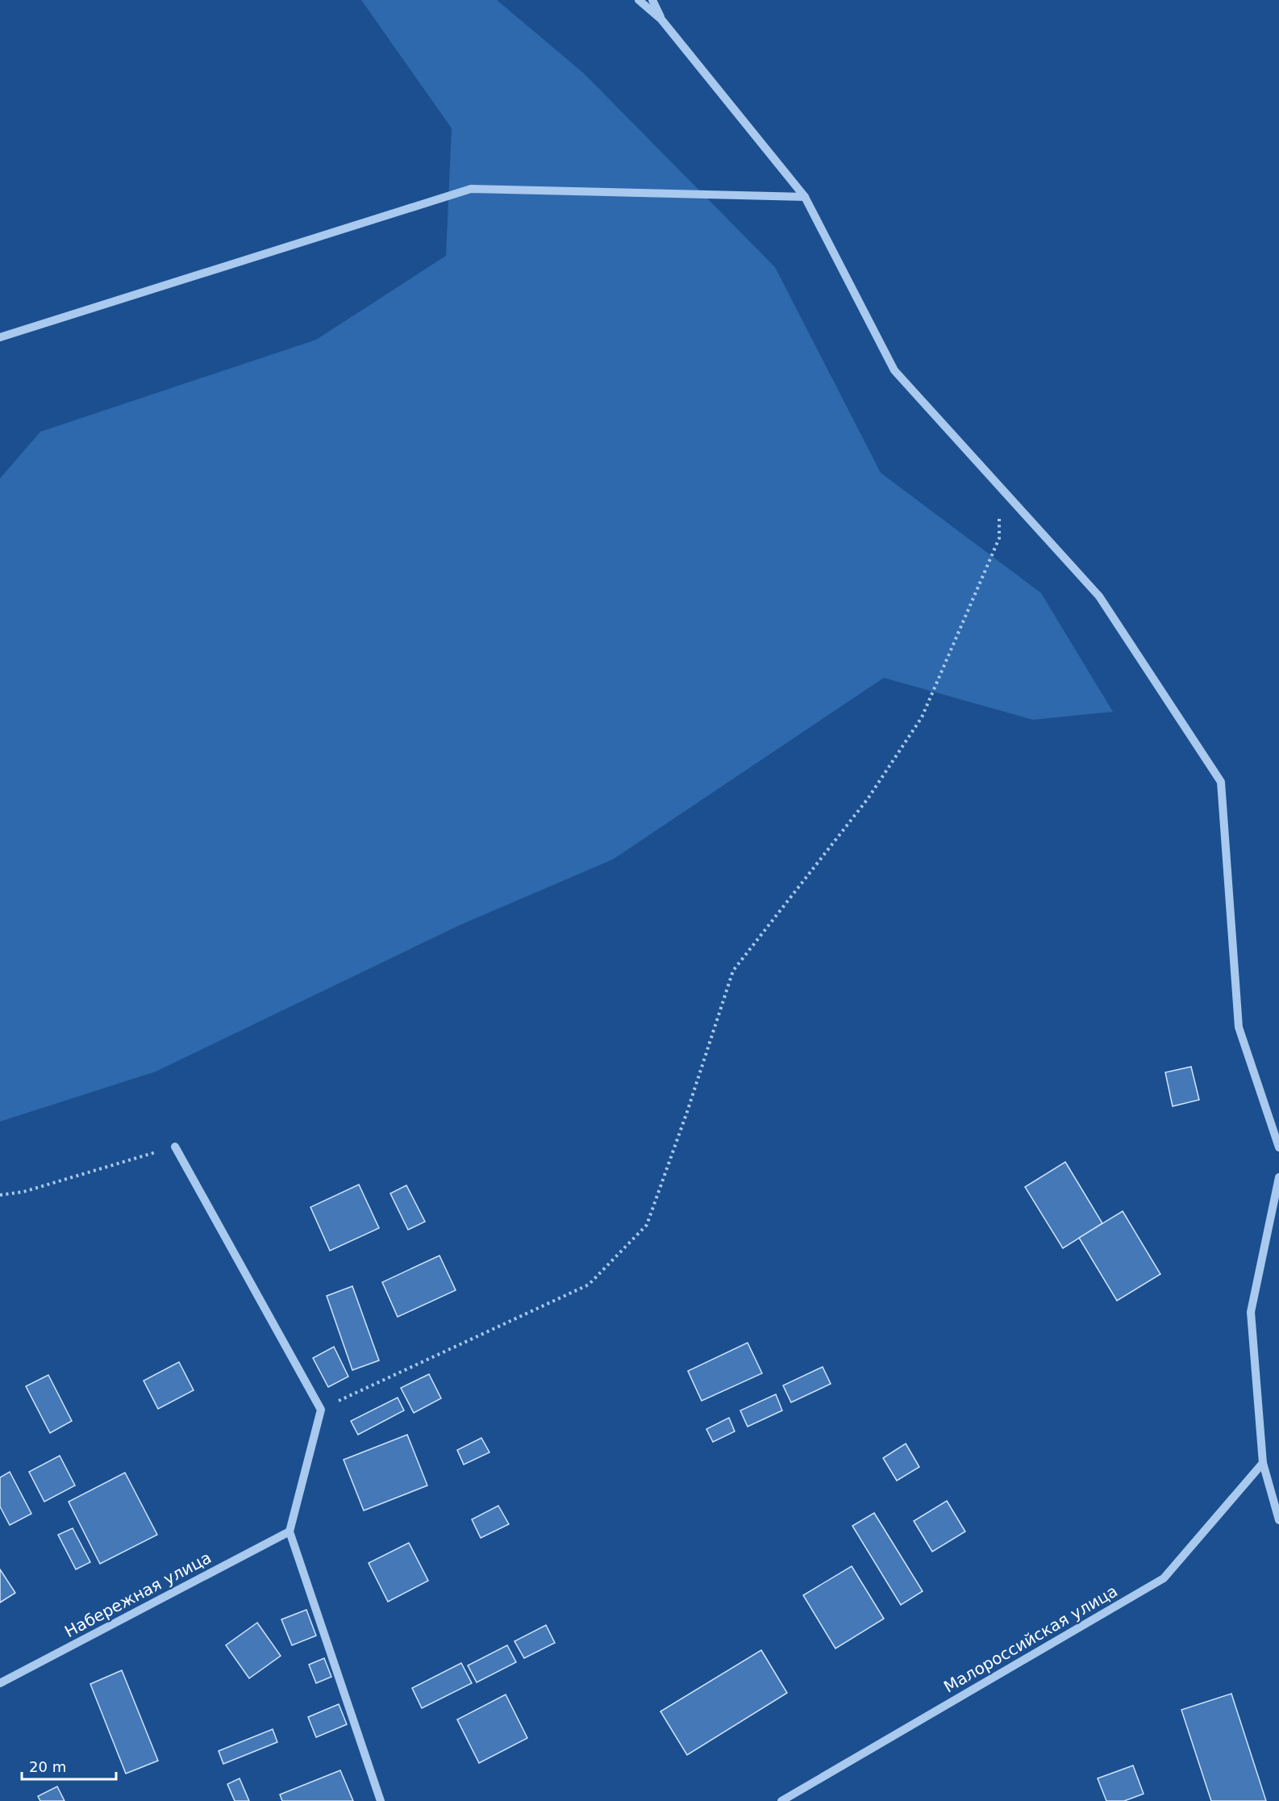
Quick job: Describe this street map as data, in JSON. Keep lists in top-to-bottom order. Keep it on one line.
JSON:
{"streets":{"street":["Набережная улица","Малороссийская улица"]},"scale_bar":"20 m"}
